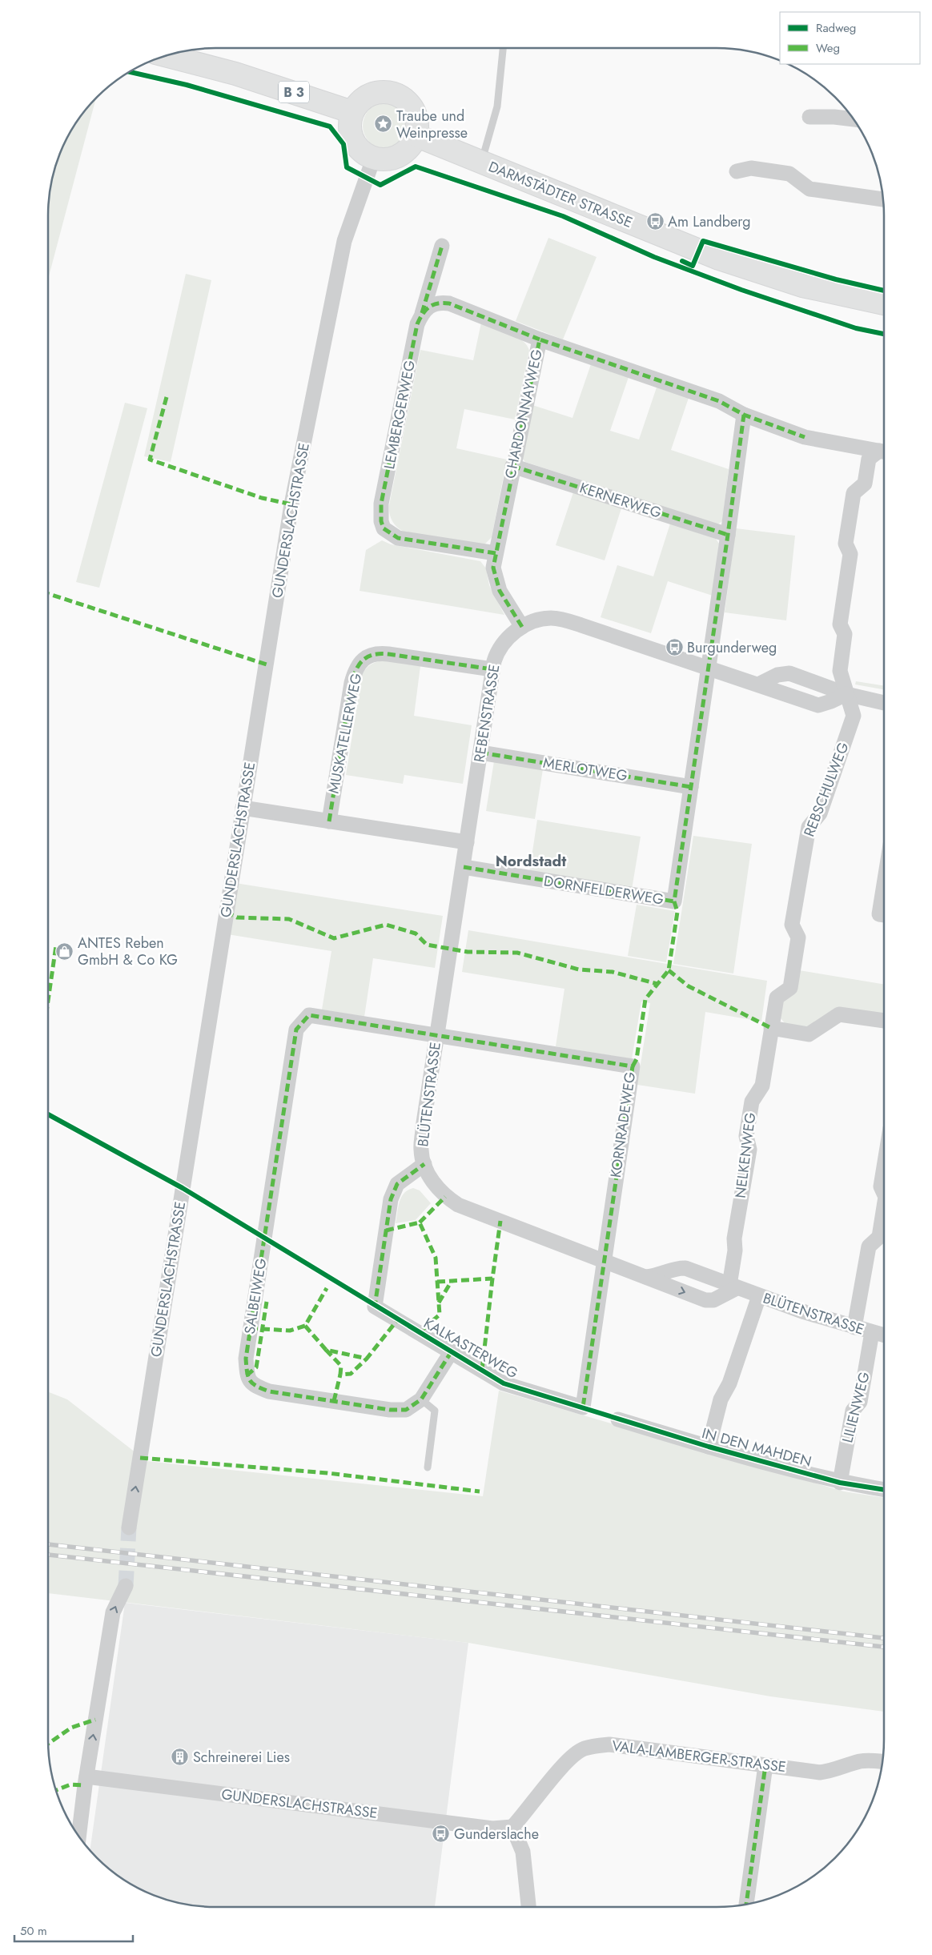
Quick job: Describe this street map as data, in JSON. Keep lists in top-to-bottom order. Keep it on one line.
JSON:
{"streets":{"main road":["B 3","DARMSTÄDTER STRASSE"],"street":["CHARDONNAYWEG","LEMBERGERWEG","KERNERWEG","GUNDERSLACHSTRASSE","REBENSTRASSE","MUSKATELLERWEG","MERLOTWEG","REBSCHULWEG","DORNFELDERWEG","BLÜTENSTRASSE","KORNRADEWEG","NELKENWEG","SALBEIWEG","KALKASTERWEG","LILIENWEG","IN DEN MAHDEN","VALA-LAMBERGER-STRASSE"]},"crossings":[["B 3","DARMSTÄDTER STRASSE"],["B 3","GUNDERSLACHSTRASSE"],["DARMSTÄDTER STRASSE","GUNDERSLACHSTRASSE"],["CHARDONNAYWEG","LEMBERGERWEG"],["CHARDONNAYWEG","KERNERWEG"],["CHARDONNAYWEG","REBENSTRASSE"],["GUNDERSLACHSTRASSE","VALA-LAMBERGER-STRASSE"],["REBENSTRASSE","MUSKATELLERWEG"],["REBENSTRASSE","MERLOTWEG"],["REBENSTRASSE","REBSCHULWEG"],["REBENSTRASSE","DORNFELDERWEG"],["REBENSTRASSE","BLÜTENSTRASSE"],["MERLOTWEG","DORNFELDERWEG"],["REBSCHULWEG","NELKENWEG"],["DORNFELDERWEG","BLÜTENSTRASSE"],["BLÜTENSTRASSE","KORNRADEWEG"],["BLÜTENSTRASSE","NELKENWEG"],["BLÜTENSTRASSE","SALBEIWEG"],["BLÜTENSTRASSE","KALKASTERWEG"],["BLÜTENSTRASSE","LILIENWEG"],["KORNRADEWEG","SALBEIWEG"],["KORNRADEWEG","KALKASTERWEG"],["SALBEIWEG","KALKASTERWEG"],["LILIENWEG","IN DEN MAHDEN"]],"one_way":["GUNDERSLACHSTRASSE"],"districts":["Nordstadt"],"places":{"place":["Traube und Weinpresse"],"bus stop":["Am Landberg","Burgunderweg","Gunderslache"],"shop":["ANTES Reben GmbH & Co KG"],"building":["Schreinerei Lies"]},"legend":["Radweg","Weg"],"scale_bar":"50 m"}
